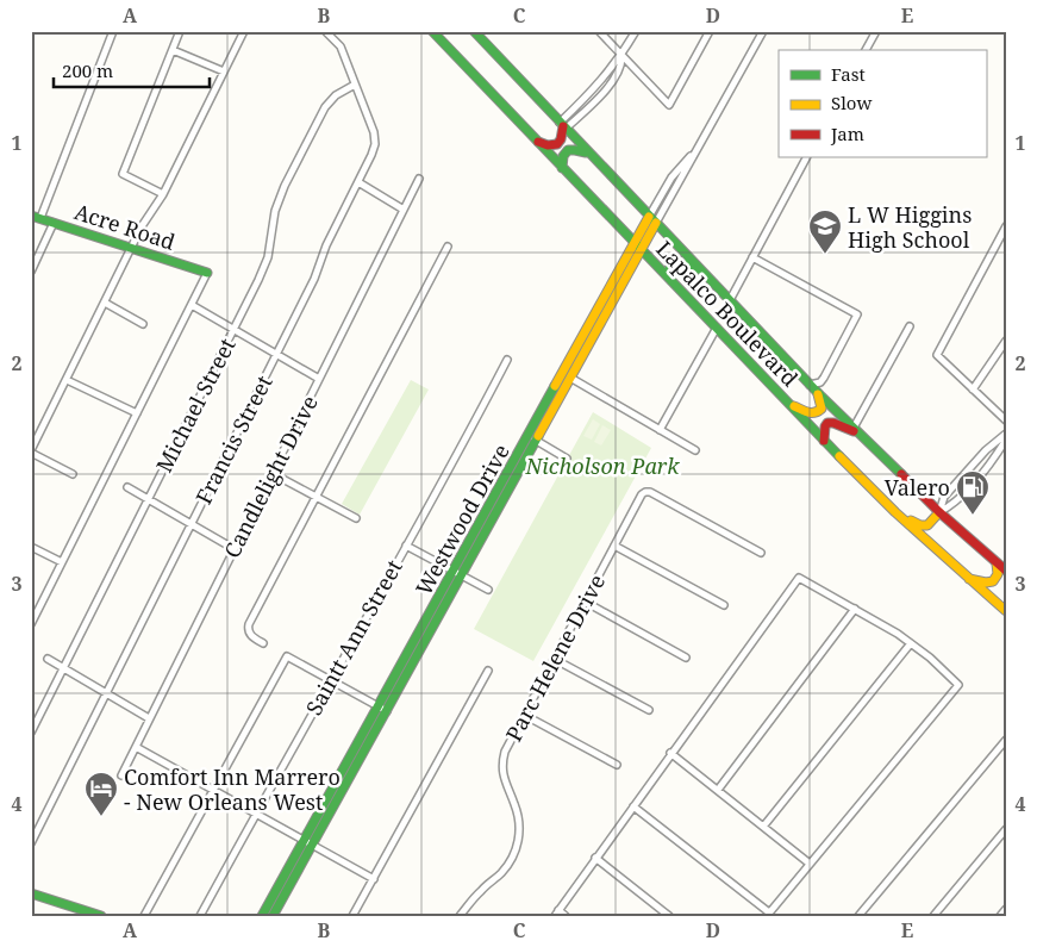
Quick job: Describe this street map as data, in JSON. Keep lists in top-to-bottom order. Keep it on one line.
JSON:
{"streets":{"main road":["Acre Road","Lapalco Boulevard","Westwood Drive"],"street":["Michael Street","Francis Street","Candlelight Drive","Saintt Ann Street","Parc Helene Drive"]},"crossings":[["Lapalco Boulevard","Westwood Drive"],["Michael Street","Francis Street"]],"parks":["Nicholson Park"],"places":{"school or university":["L W Higgins High School"],"fuel station":["Valero"],"hotel":["Comfort Inn Marrero - New Orleans West"]},"legend":["Fast","Slow","Jam"],"scale_bar":"200 m","grid":{"columns":["A","B","C","D","E"],"rows":["1","2","3","4"]}}
